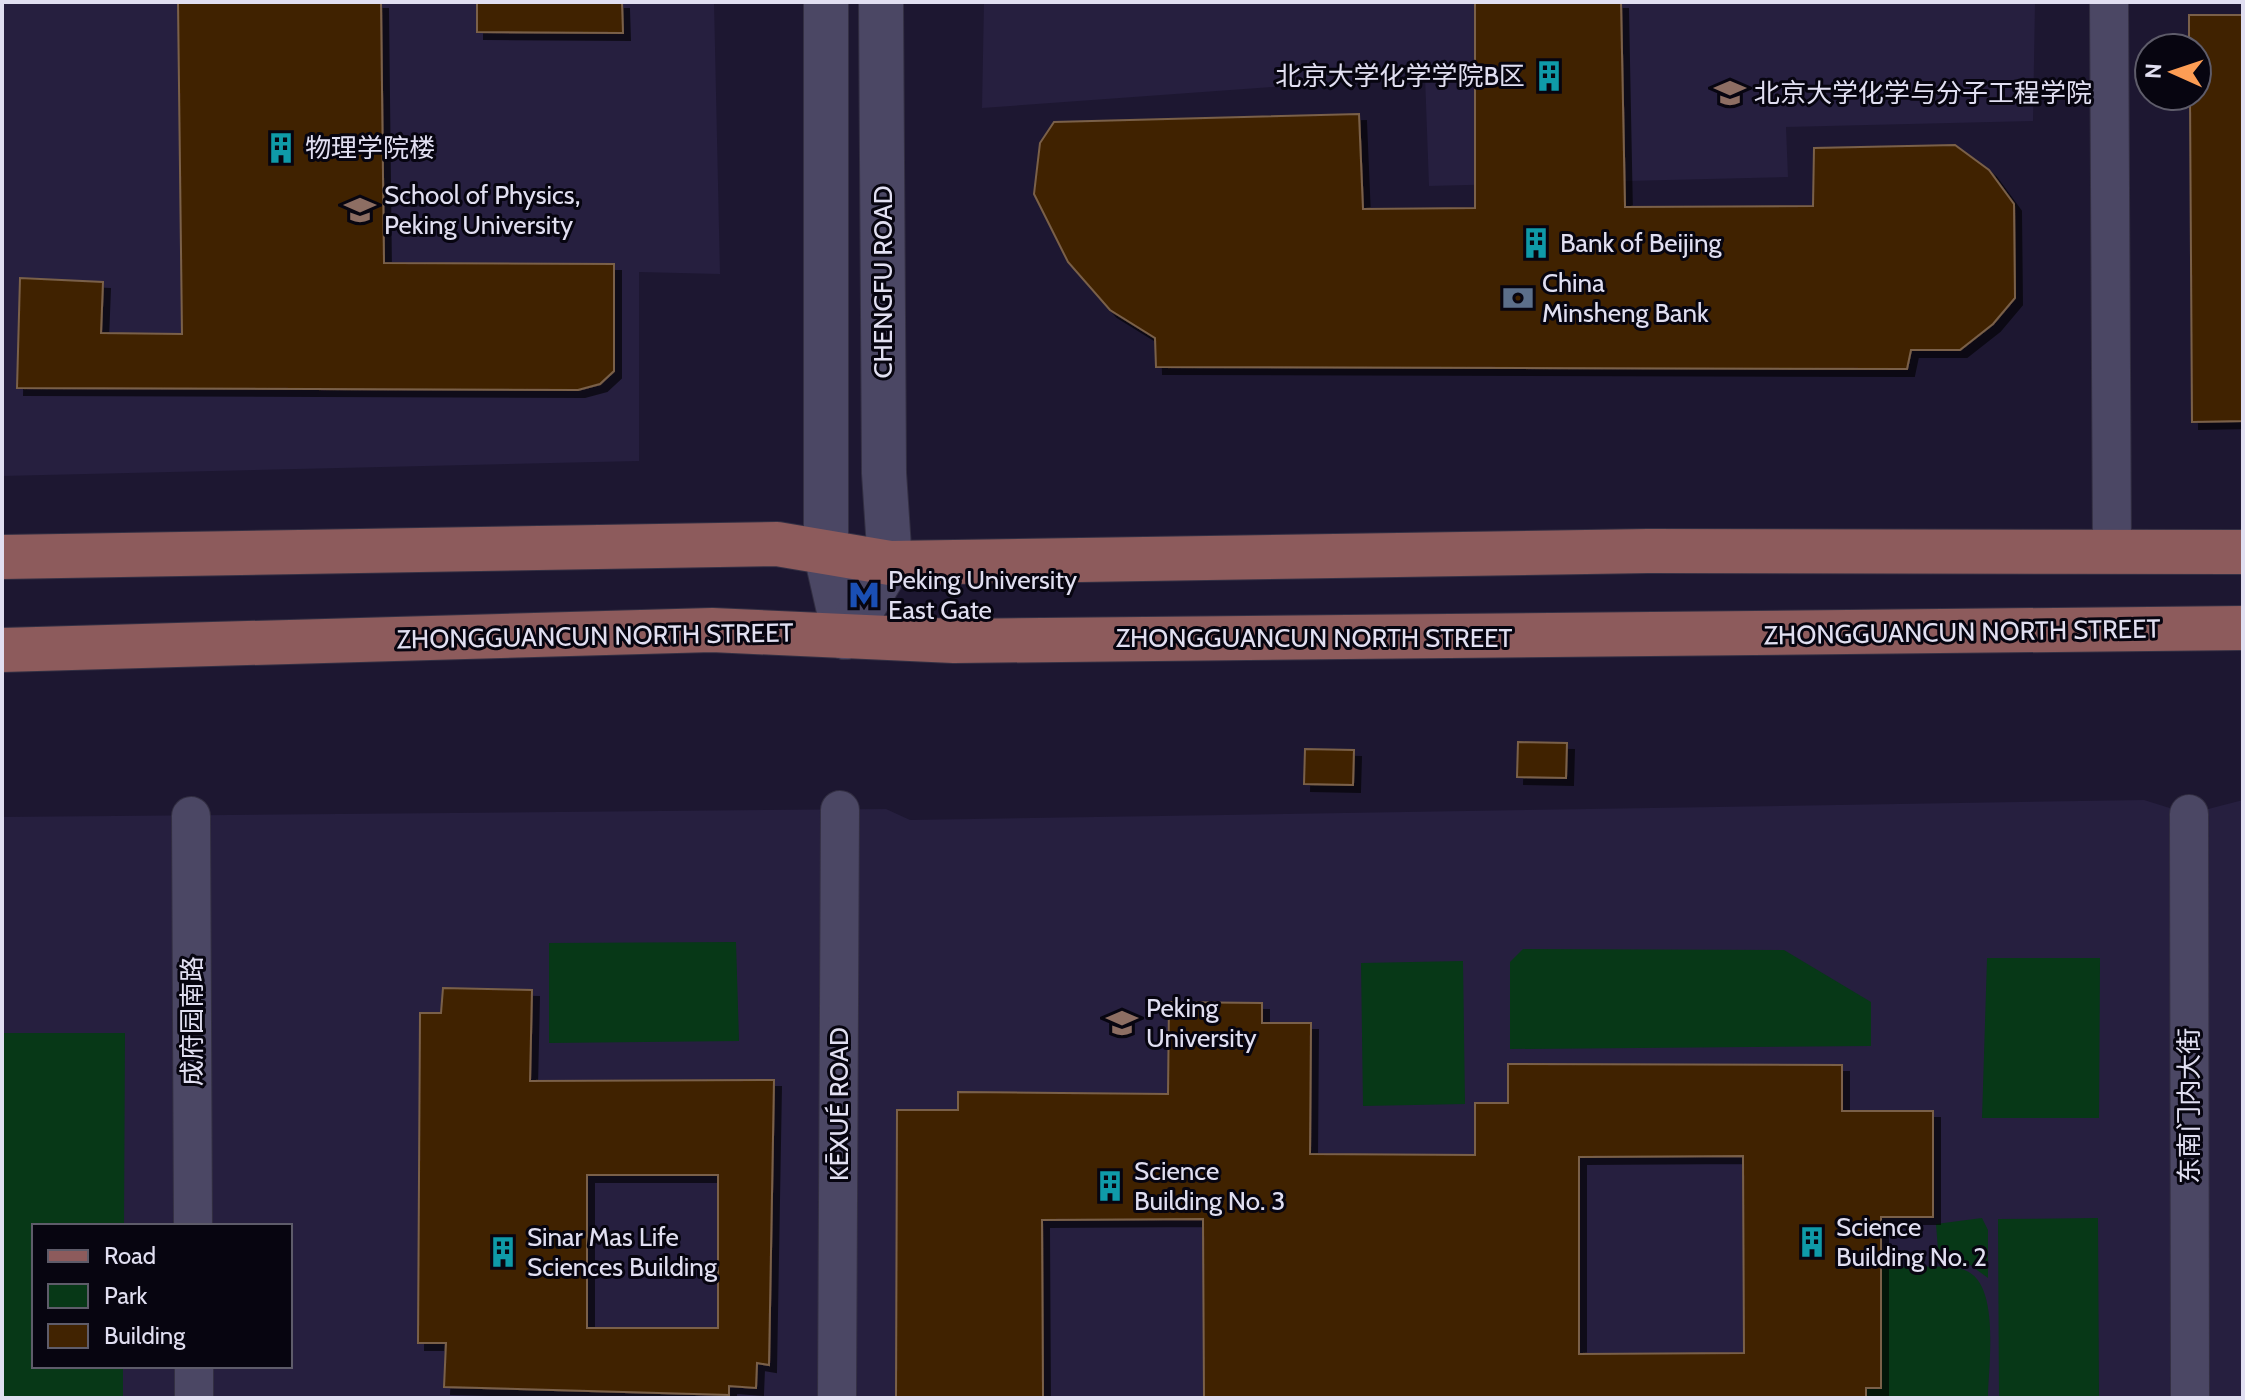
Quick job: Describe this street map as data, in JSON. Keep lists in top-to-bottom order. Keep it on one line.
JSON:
{"streets":{"main road":["CHENGFU ROAD","ZHONGGUANCUN NORTH STREET"],"street":["成府园南路","KĒXUÉ ROAD","东南门内大街"]},"places":{"building":["北京大学化学学院B区","物理学院楼","Bank of Beijing","Science Building No. 3","Science Building No. 2","Sinar Mas Life Sciences Building"],"school or university":["北京大学化学与分子工程学院","School of Physics, Peking University","Peking University"],"bank":["China Minsheng Bank"],"metro station":["Peking University East Gate"]},"legend":["Road","Park","Building"],"north":"left"}
